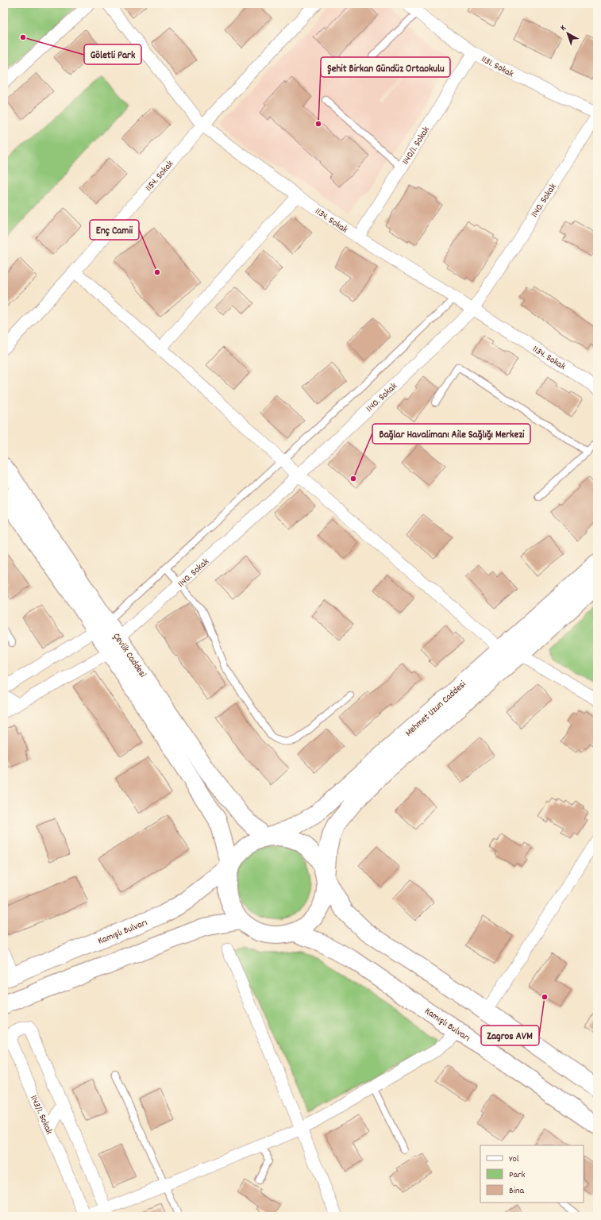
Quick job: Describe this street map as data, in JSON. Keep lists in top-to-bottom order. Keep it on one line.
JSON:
{"streets":{"main road":["Çevlik Caddesi","Mehmet Uzun Caddesi","Kamışlı Bulvarı"],"street":["1131. Sokak","1140/1. Sokak","1154. Sokak","1140. Sokak","1134. Sokak","1143/1. Sokak"]},"crossings":[["1131. Sokak","1140/1. Sokak"],["1140/1. Sokak","1134. Sokak"],["1154. Sokak","1134. Sokak"],["1140. Sokak","1134. Sokak"],["1140. Sokak","Çevlik Caddesi"],["Çevlik Caddesi","Mehmet Uzun Caddesi"],["Çevlik Caddesi","Kamışlı Bulvarı"],["Mehmet Uzun Caddesi","Kamışlı Bulvarı"]],"places":["Göletli Park","Şehit Birkan Gündüz Ortaokulu","Enç Camii","Bağlar Havalimanı Aile Sağlığı Merkezi","Zagros AVM"],"legend":["Yol","Park","Bina"],"north":"top left"}
